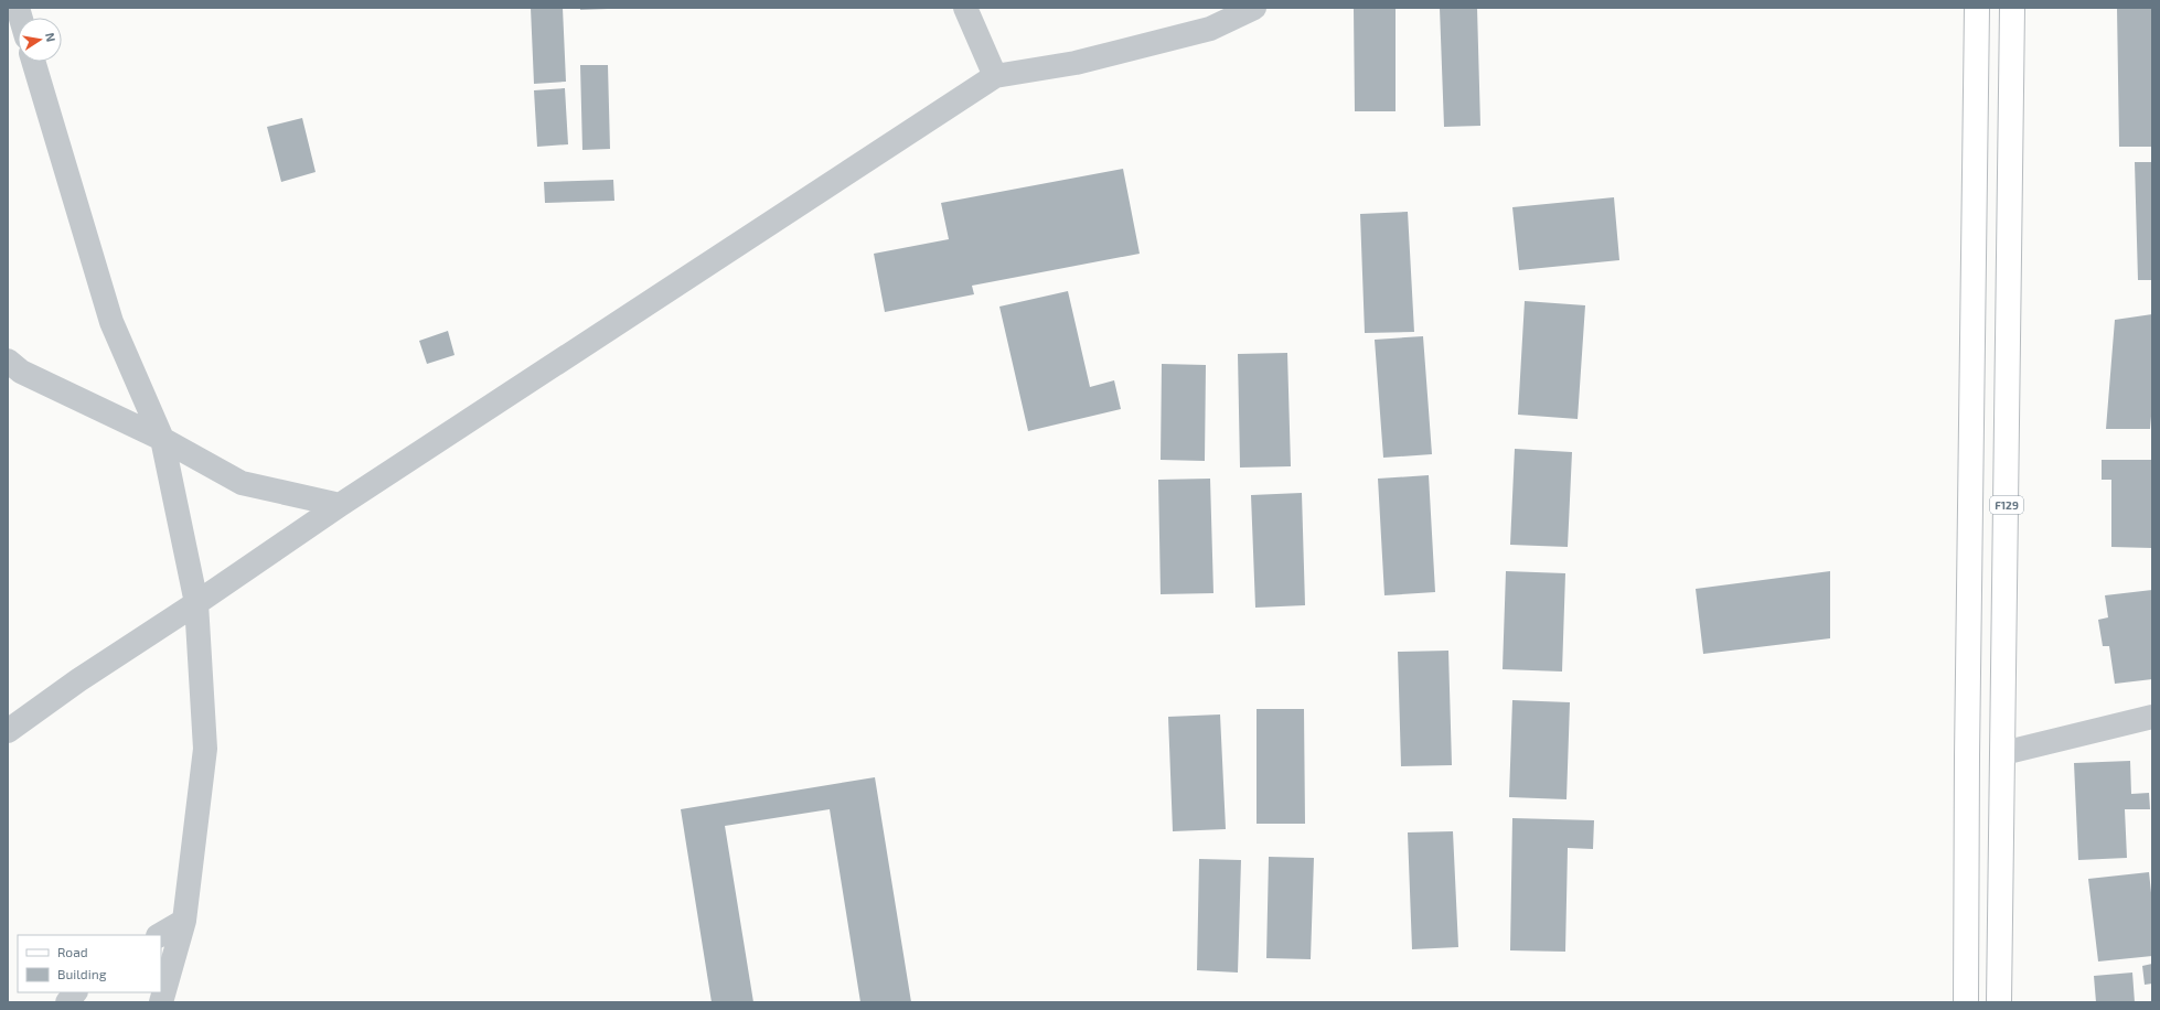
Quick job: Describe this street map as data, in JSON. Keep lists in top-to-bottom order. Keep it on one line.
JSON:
{"streets":{"main road":["F129"]},"legend":["Road","Building"],"north":"right"}
